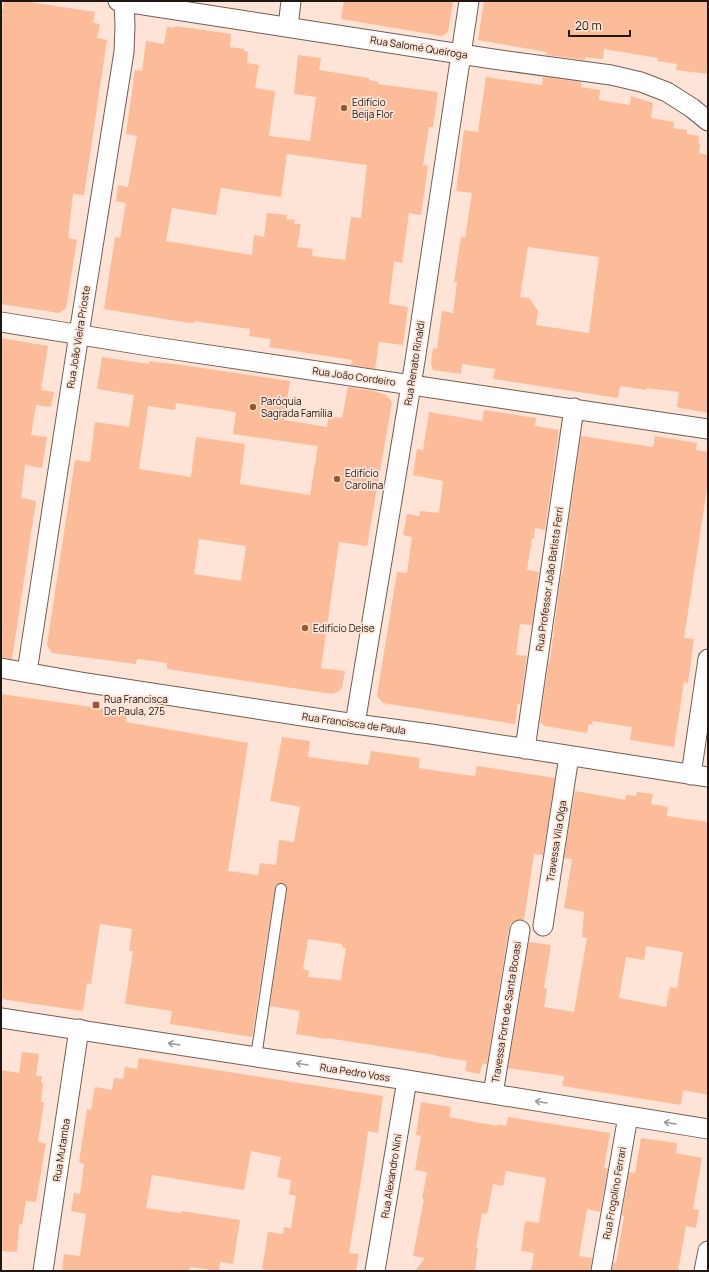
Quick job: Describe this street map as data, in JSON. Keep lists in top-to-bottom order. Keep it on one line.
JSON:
{"streets":{"street":["Rua Salomé Queiroga","Rua João Vieira Prioste","Rua Renato Rinaldi","Rua João Cordeiro","Rua Professor João Batista Ferri","Rua Francisca de Paula","Travessa Vila Olga","Travessa Forte de Santa Booasi","Rua Pedro Voss","Rua Mutamba","Rua Alexandro Nini","Rua Frogolino Ferrari"]},"crossings":[["Rua Salomé Queiroga","Rua João Vieira Prioste"],["Rua Salomé Queiroga","Rua Renato Rinaldi"],["Rua João Vieira Prioste","Rua João Cordeiro"],["Rua João Vieira Prioste","Rua Francisca de Paula"],["Rua Renato Rinaldi","Rua João Cordeiro"],["Rua Renato Rinaldi","Rua Francisca de Paula"],["Rua João Cordeiro","Rua Professor João Batista Ferri"],["Rua Professor João Batista Ferri","Rua Francisca de Paula"],["Rua Francisca de Paula","Travessa Vila Olga"],["Travessa Forte de Santa Booasi","Rua Pedro Voss"],["Rua Pedro Voss","Rua Mutamba"],["Rua Pedro Voss","Rua Alexandro Nini"],["Rua Pedro Voss","Rua Frogolino Ferrari"]],"one_way":["Rua Pedro Voss"],"places":{"other":["Edifício Beija Flor","Paróquia Sagrada Família","Edifício Carolina","Edifício Deise"],"transit":["Rua Francisca De Paula, 275"]},"scale_bar":"20 m"}
